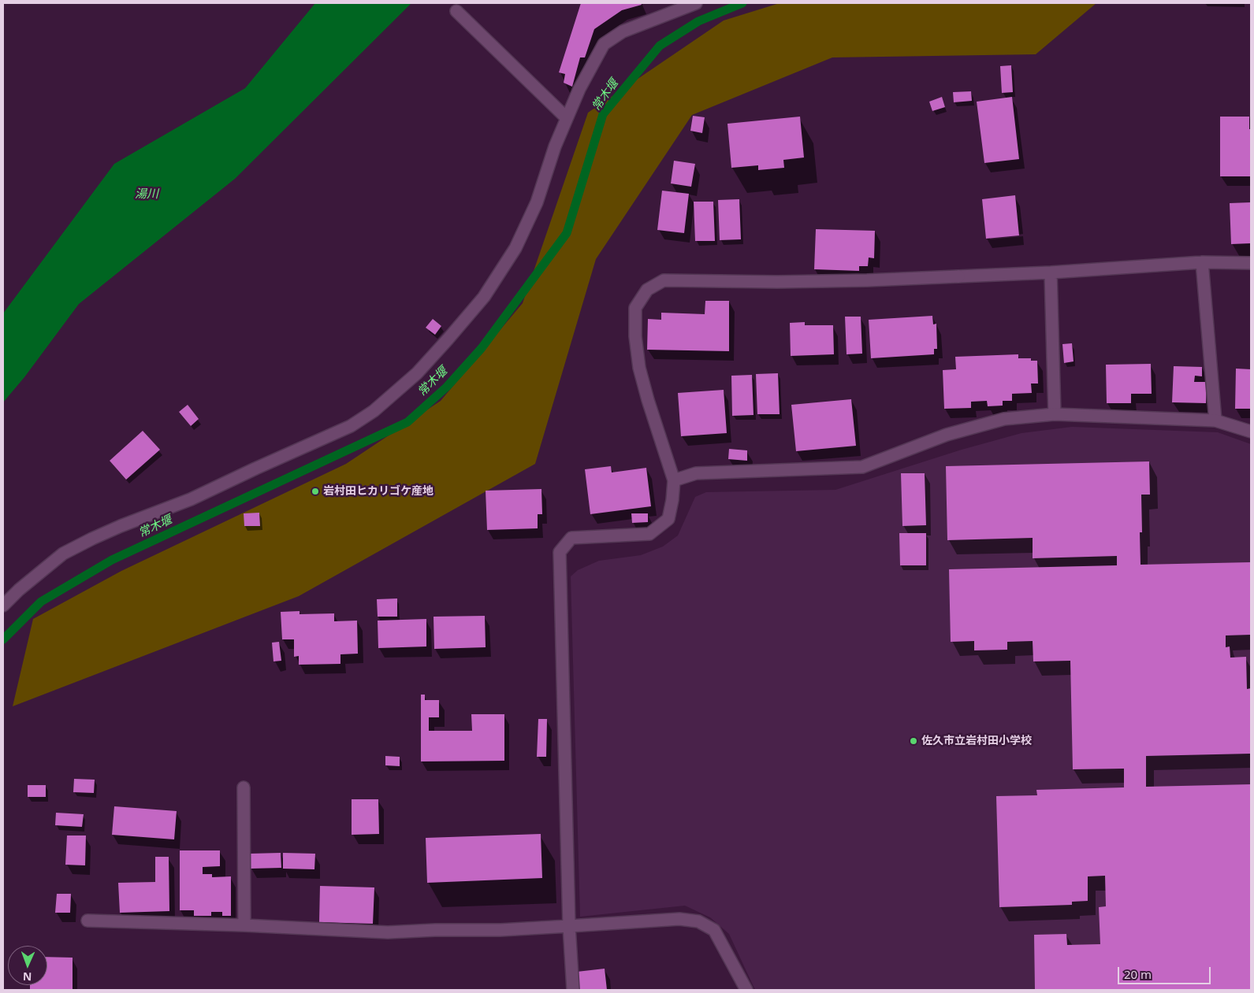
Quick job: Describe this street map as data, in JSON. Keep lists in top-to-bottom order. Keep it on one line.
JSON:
{"water":["常木堰","湯川"],"places":["岩村田ヒカリゴケ産地","佐久市立岩村田小学校"],"scale_bar":"20 m","north":"bottom"}
